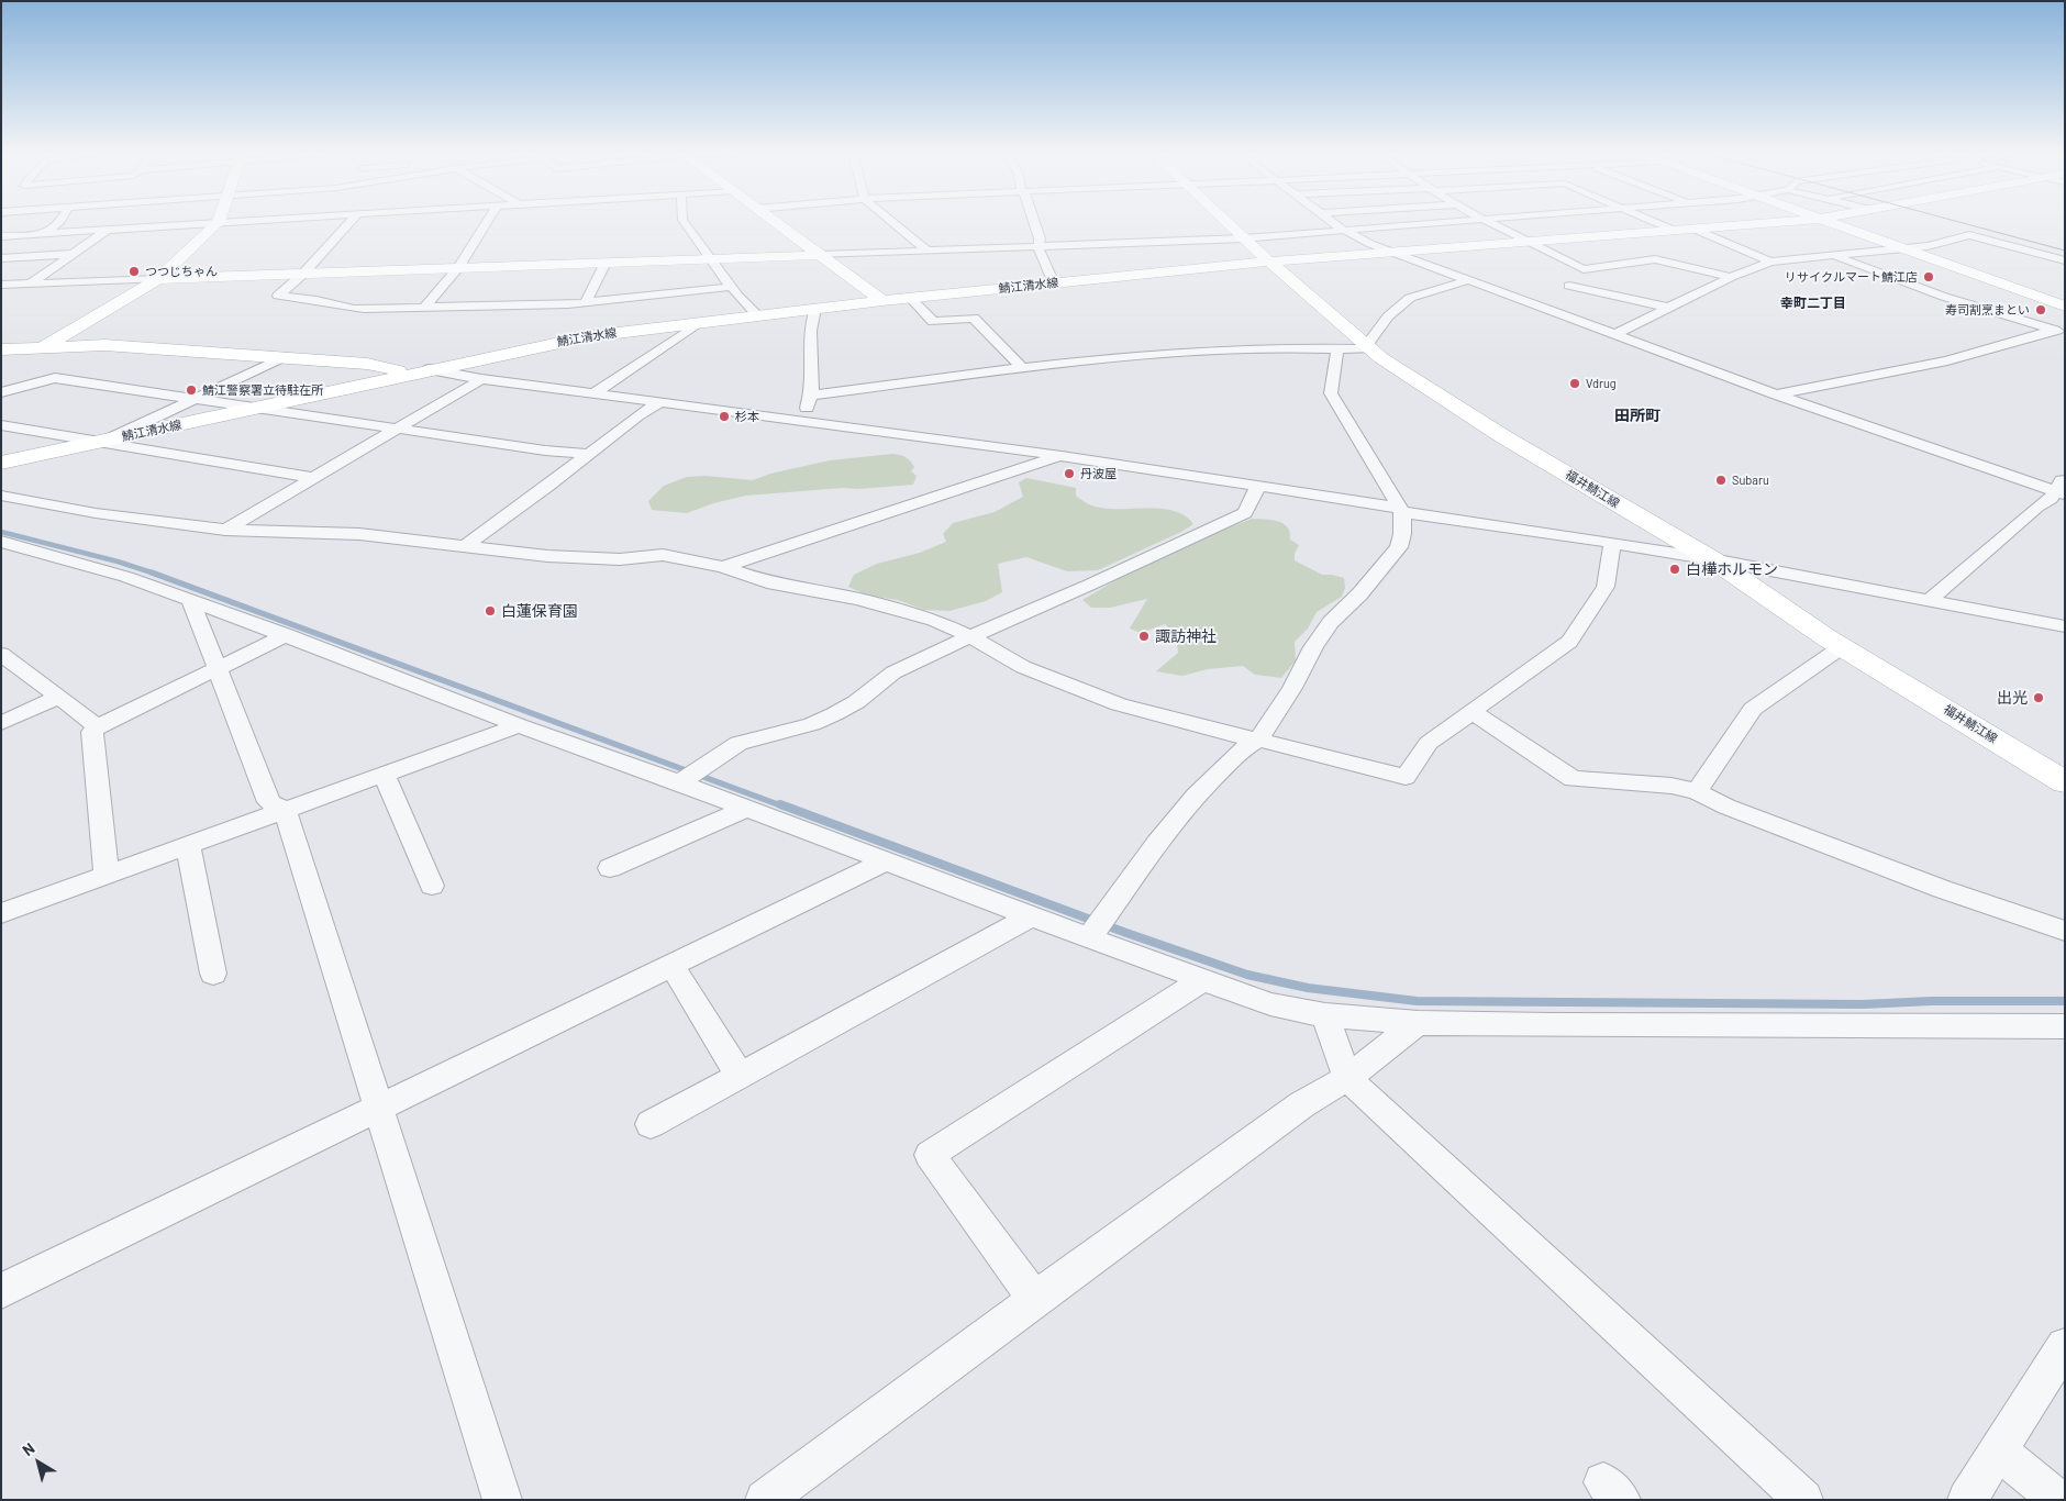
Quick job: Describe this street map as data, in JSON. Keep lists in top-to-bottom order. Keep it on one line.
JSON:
{"streets":{"main road":["鯖江清水線","福井鯖江線"]},"crossings":[["鯖江清水線","福井鯖江線"]],"districts":["幸町二丁目","田所町"],"places":["つつじちゃん","リサイクルマート鯖江店","寿司割烹まとい","Vdrug","鯖江警察署立待駐在所","杉本","丹波屋","Subaru","白樺ホルモン","白蓮保育園","諏訪神社","出光"],"north":"top left"}
